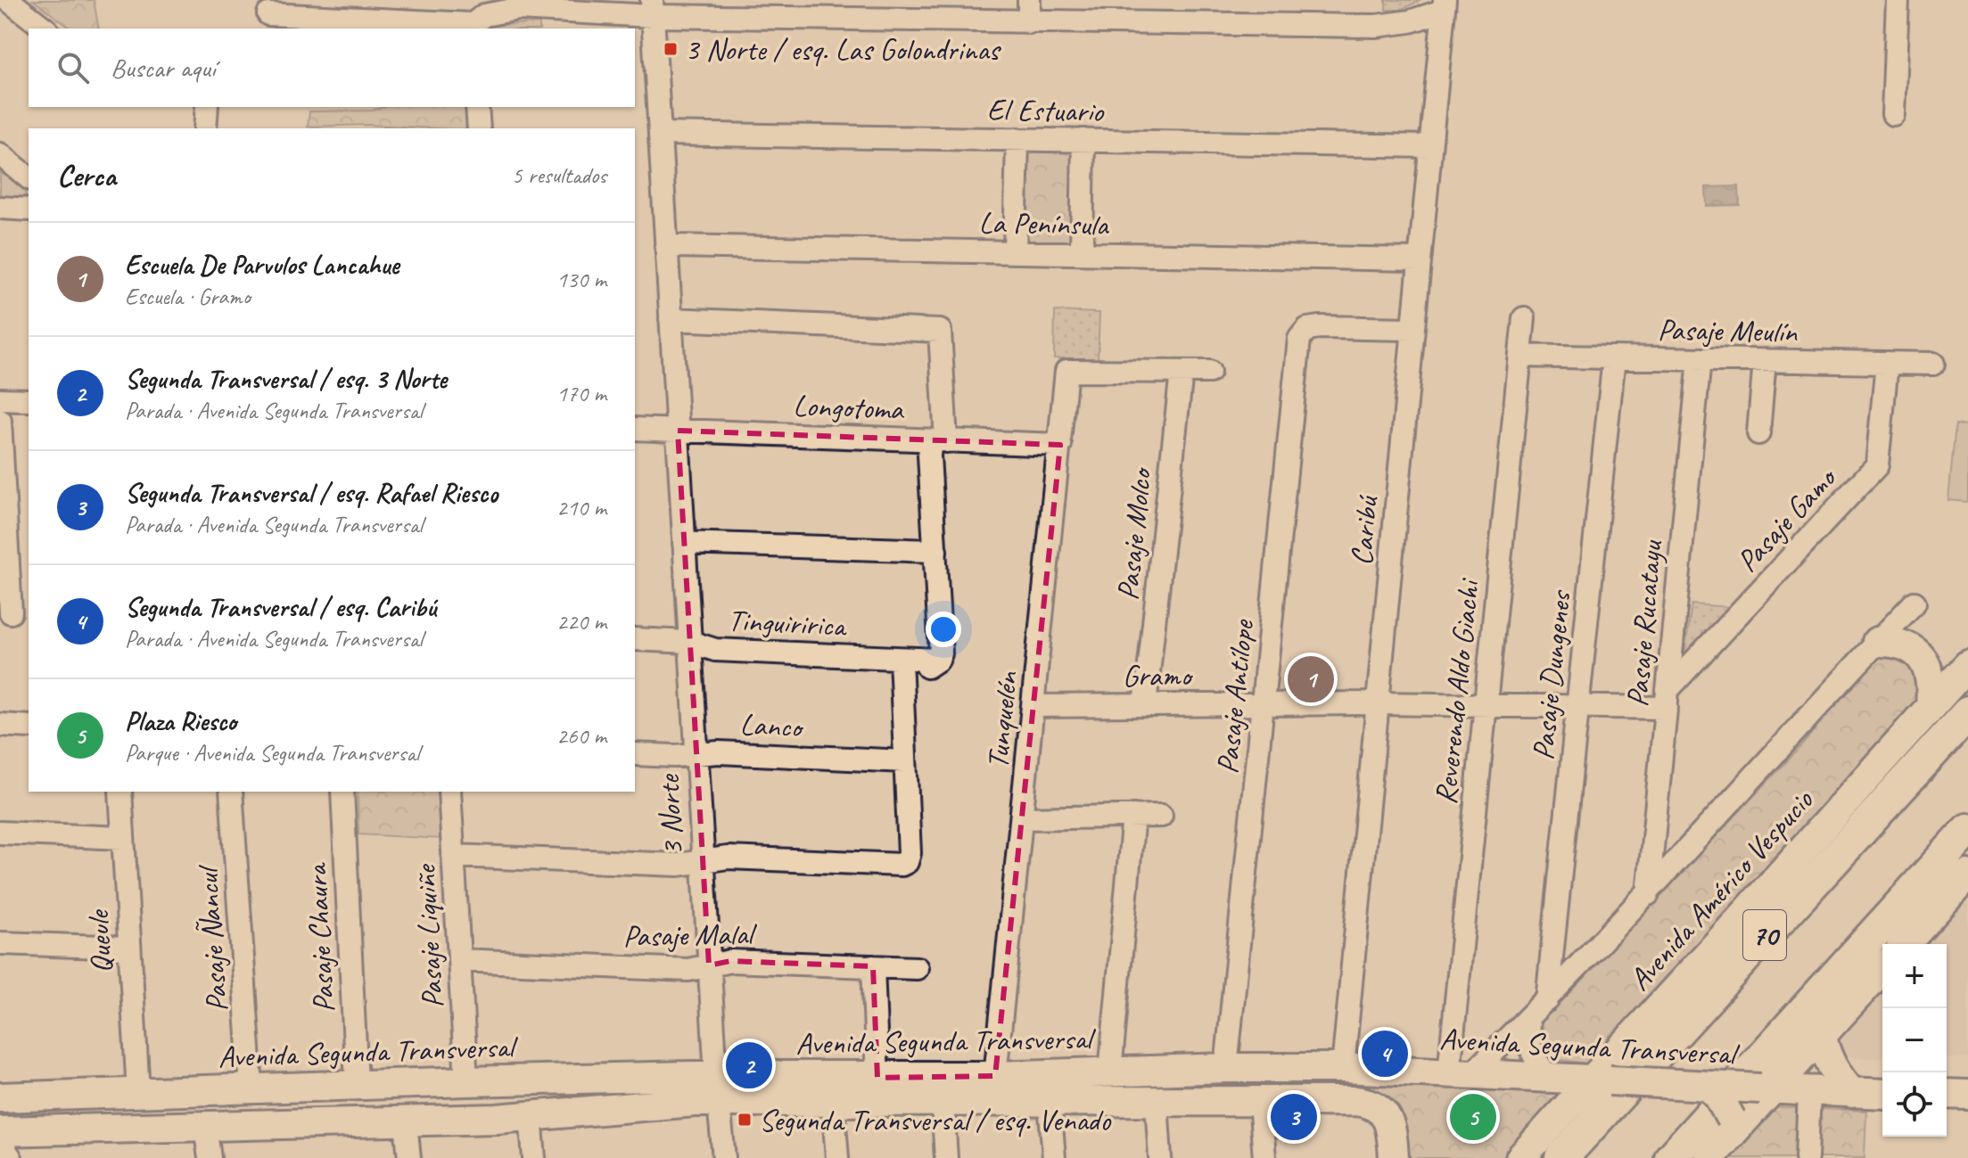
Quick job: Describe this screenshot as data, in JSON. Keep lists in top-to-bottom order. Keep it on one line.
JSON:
{"streets":{"highway":["70"],"main road":["Avenida Américo Vespucio","Avenida Segunda Transversal"],"street":["El Estuario","La Península","Pasaje Meulín","Longotoma","Pasaje Gamo","Caribú","Pasaje Molco","Tinguiririca","Pasaje Rucatayu","Gramo","Pasaje Dungenes","Reverendo Aldo Giachi","Pasaje Antílope","Tunquelén","Lanco","3 Norte","Pasaje Malal","Pasaje Liquiñe","Pasaje Chaura","Pasaje Ñancul","Queule"]},"crossings":[["El Estuario","Caribú"],["El Estuario","3 Norte"],["La Península","Caribú"],["La Península","3 Norte"],["Pasaje Meulín","Pasaje Gamo"],["Pasaje Meulín","Pasaje Rucatayu"],["Pasaje Meulín","Pasaje Dungenes"],["Pasaje Meulín","Reverendo Aldo Giachi"],["Longotoma","Tunquelén"],["Longotoma","3 Norte"],["Pasaje Gamo","Pasaje Rucatayu"],["Pasaje Gamo","Gramo"],["Caribú","Gramo"],["Caribú","Pasaje Antílope"],["Caribú","Avenida Segunda Transversal"],["Pasaje Molco","Gramo"],["Pasaje Molco","Tunquelén"],["Tinguiririca","3 Norte"],["Pasaje Rucatayu","Gramo"],["Pasaje Rucatayu","Avenida Américo Vespucio"],["Gramo","Pasaje Dungenes"],["Gramo","Reverendo Aldo Giachi"],["Gramo","Pasaje Antílope"],["Gramo","Tunquelén"],["Pasaje Dungenes","Avenida Américo Vespucio"],["Reverendo Aldo Giachi","Avenida Américo Vespucio"],["Reverendo Aldo Giachi","Avenida Segunda Transversal"],["Pasaje Antílope","Avenida Segunda Transversal"],["Tunquelén","Avenida Segunda Transversal"],["Lanco","3 Norte"],["3 Norte","Pasaje Malal"],["3 Norte","Avenida Segunda Transversal"],["Avenida Américo Vespucio","Avenida Segunda Transversal"],["Pasaje Malal","Pasaje Liquiñe"],["Pasaje Liquiñe","Avenida Segunda Transversal"],["Pasaje Chaura","Avenida Segunda Transversal"],["Pasaje Ñancul","Avenida Segunda Transversal"],["Queule","Avenida Segunda Transversal"]],"places":{"transit":["3 Norte / esq. Las Golondrinas","Segunda Transversal / esq. Venado"]},"page":{"search":"Buscar aquí","heading":["Cerca","5 resultados"],"list":[{"mark":"1","name":"Escuela De Parvulos Lancahue","note":"Escuela · Gramo","value":"130 m"},{"mark":"2","name":"Segunda Transversal / esq. 3 Norte","note":"Parada · Avenida Segunda Transversal","value":"170 m"},{"mark":"3","name":"Segunda Transversal / esq. Rafael Riesco","note":"Parada · Avenida Segunda Transversal","value":"210 m"},{"mark":"4","name":"Segunda Transversal / esq. Caribú","note":"Parada · Avenida Segunda Transversal","value":"220 m"},{"mark":"5","name":"Plaza Riesco","note":"Parque · Avenida Segunda Transversal","value":"260 m"}],"pins":["1","4","2","3","5"],"map_buttons":["+","−"]}}
